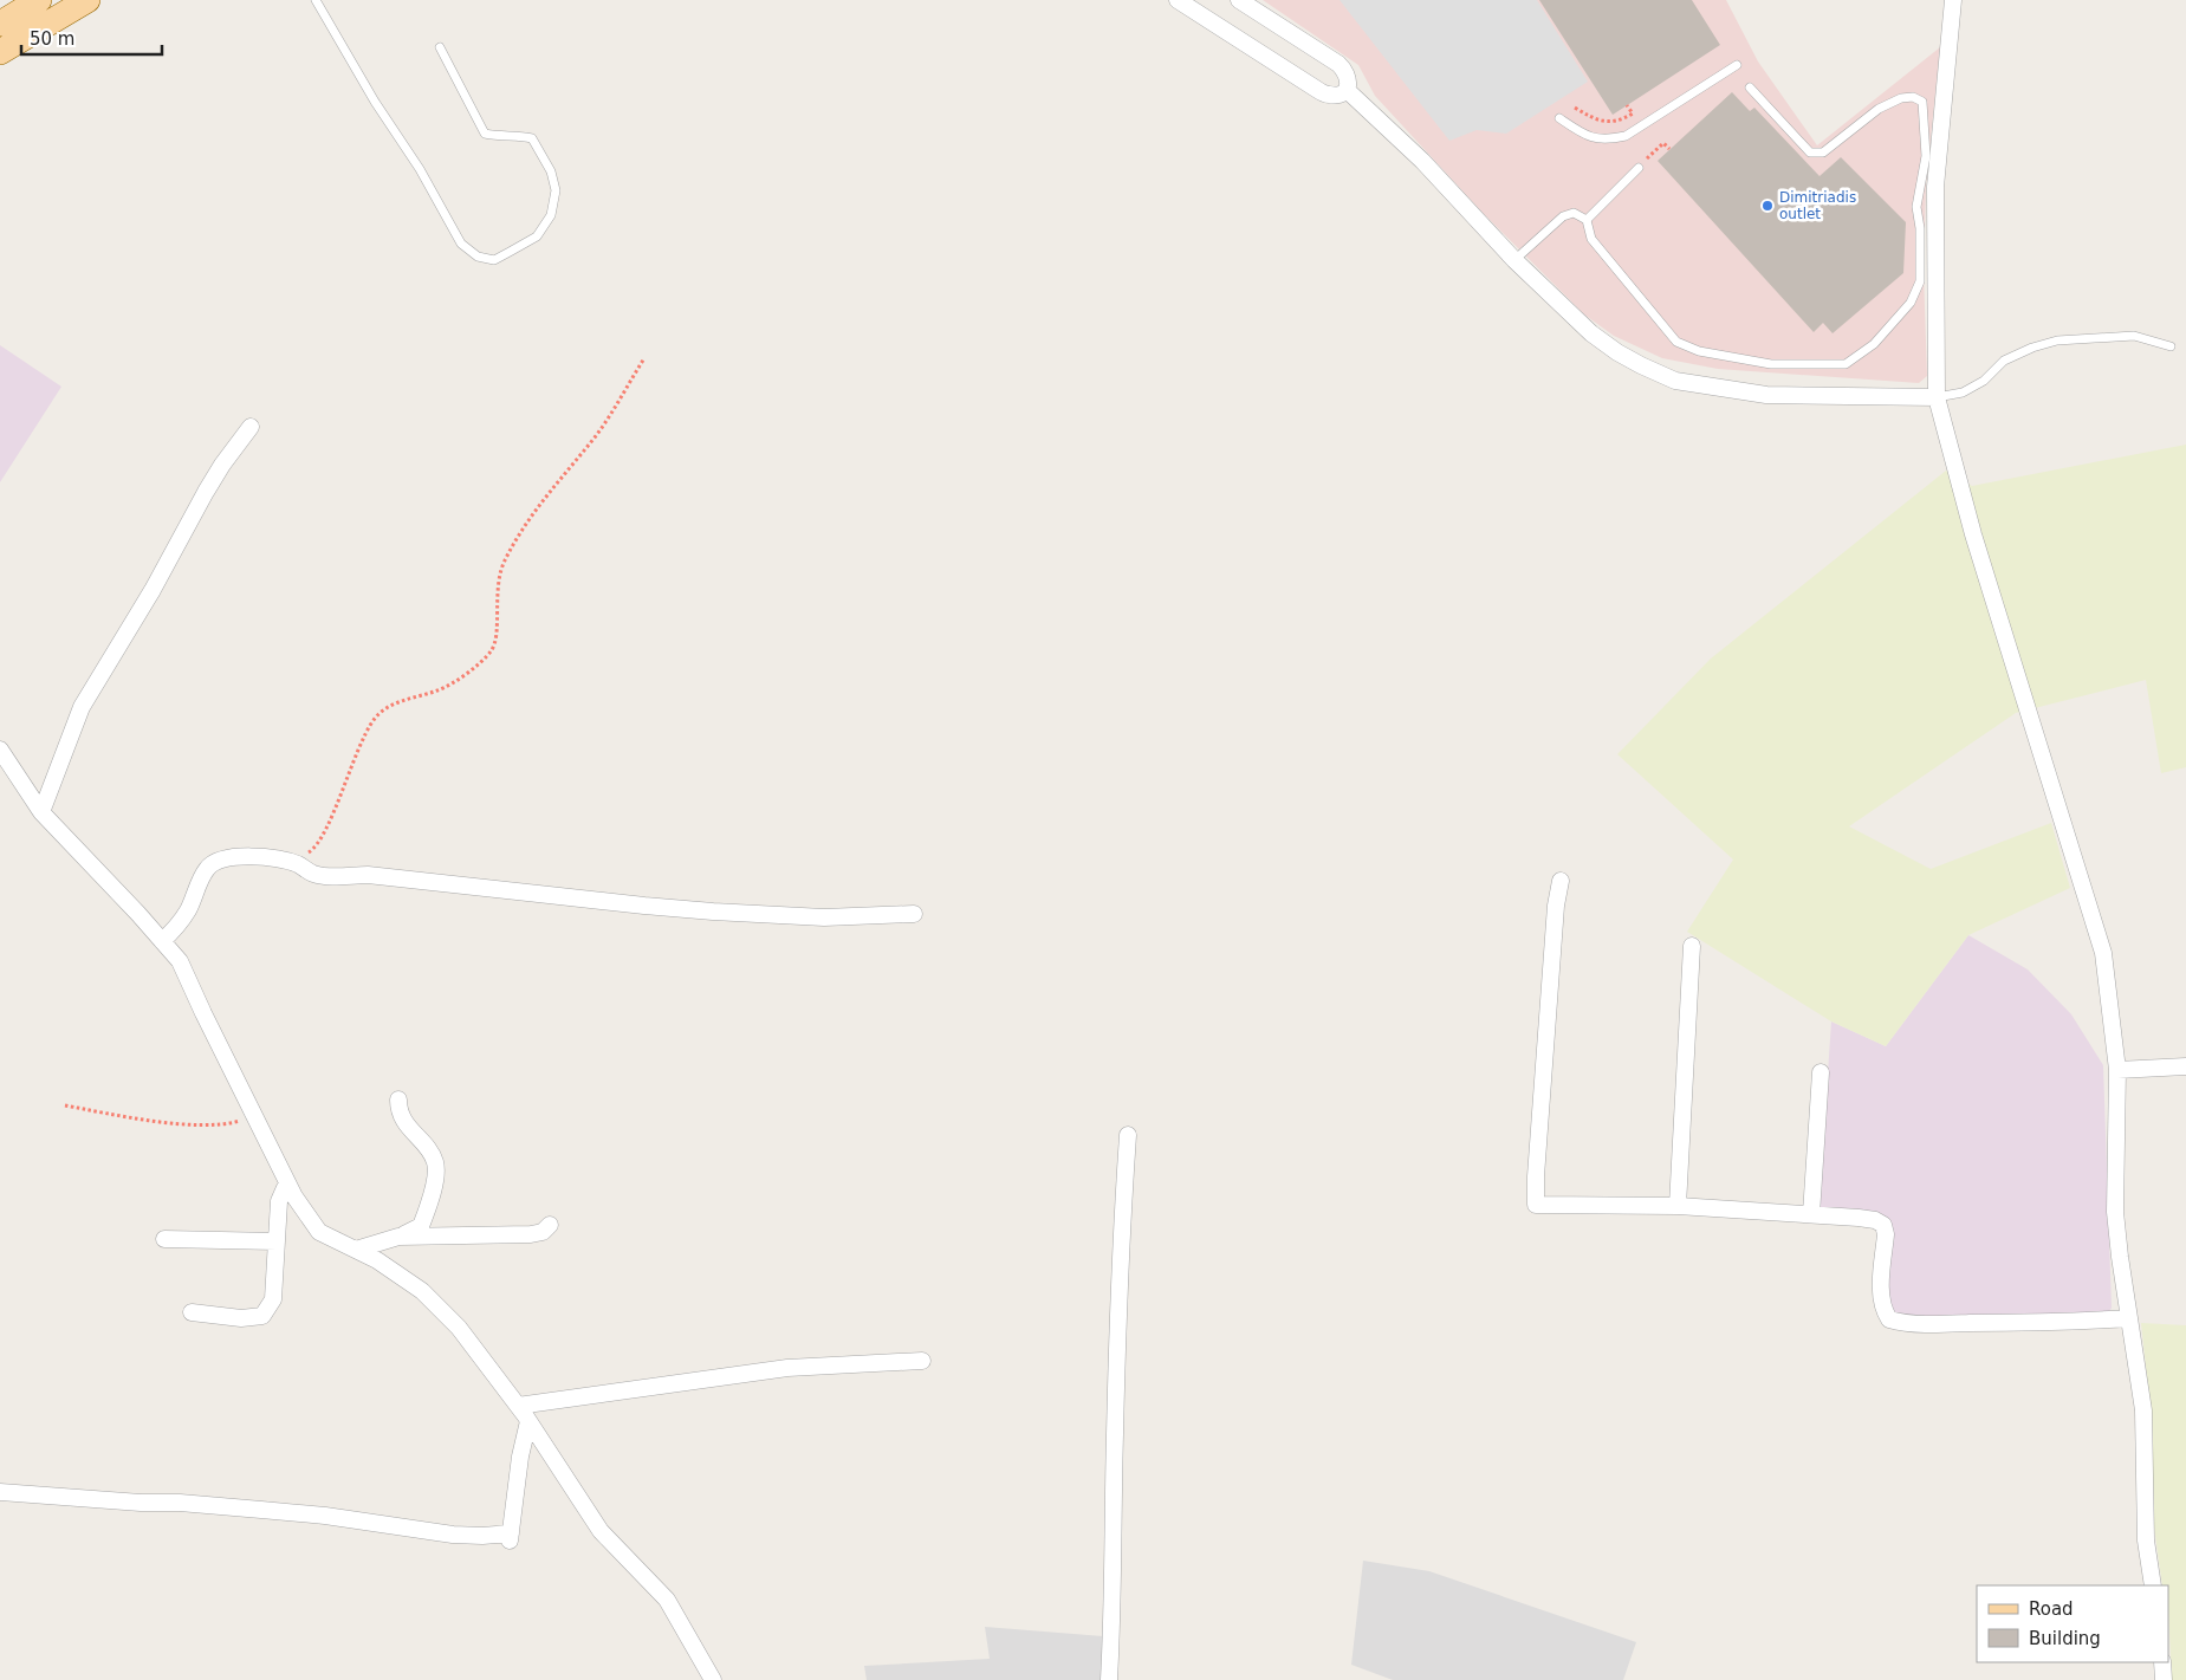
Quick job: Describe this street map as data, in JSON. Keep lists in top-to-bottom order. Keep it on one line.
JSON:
{"places":["Dimitriadis outlet"],"legend":["Road","Building"],"scale_bar":"50 m"}
